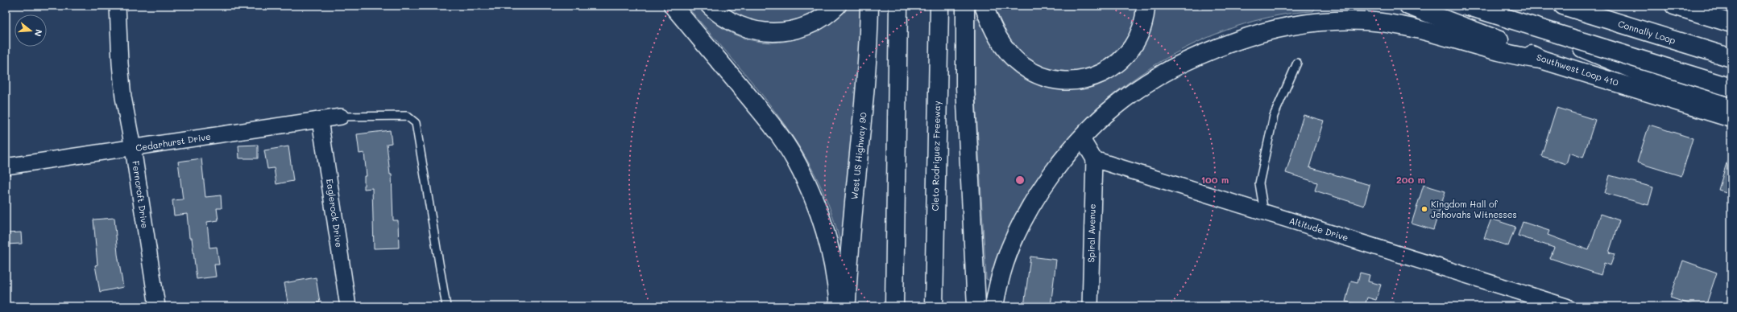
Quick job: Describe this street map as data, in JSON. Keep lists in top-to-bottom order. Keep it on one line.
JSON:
{"streets":{"main road":["Connally Loop","Southwest Loop 410","West US Highway 90","Cleto Rodriguez Freeway"],"street":["Cedarhurst Drive","Ferncroft Drive","Eaglerock Drive","Altitude Drive","Spiral Avenue"]},"crossings":[["Cedarhurst Drive","Ferncroft Drive"],["Cedarhurst Drive","Eaglerock Drive"],["Altitude Drive","Spiral Avenue"]],"places":["Kingdom Hall of Jehovahs Witnesses"],"north":"right","rings":["100 m","200 m"]}
